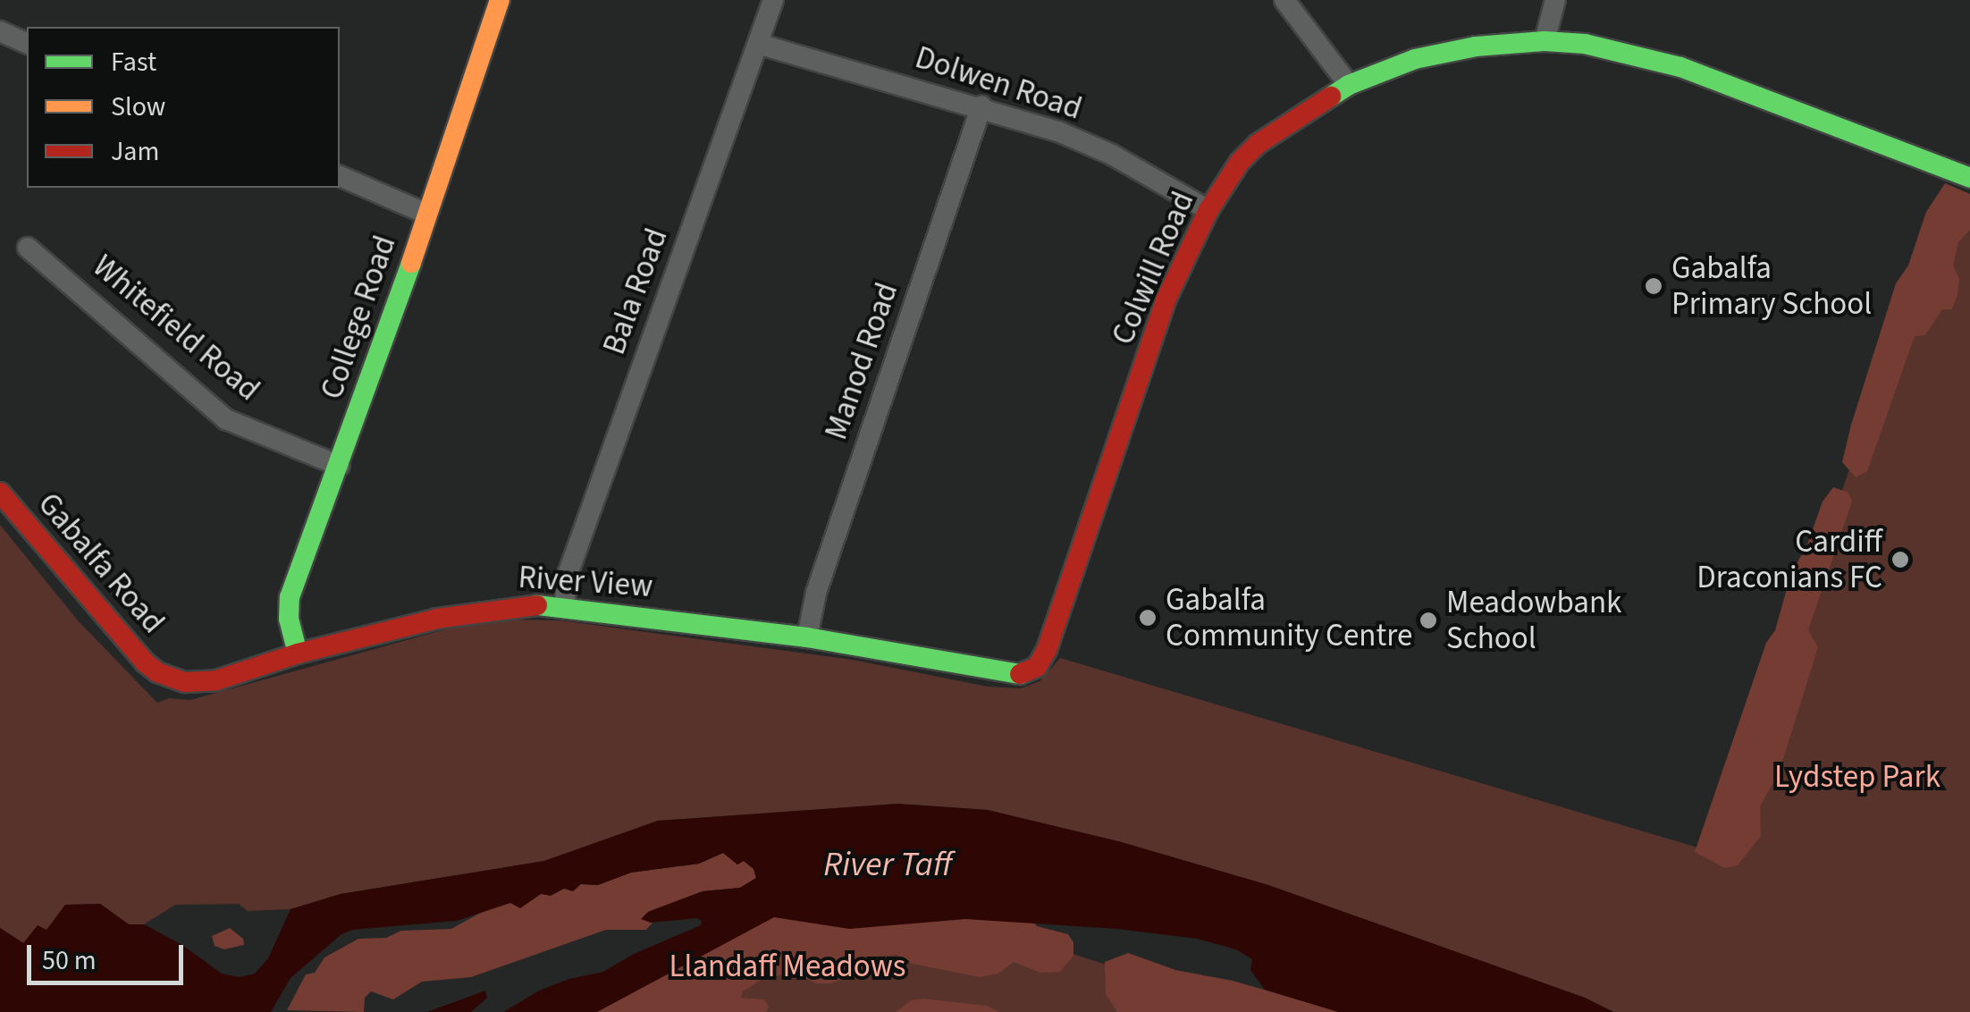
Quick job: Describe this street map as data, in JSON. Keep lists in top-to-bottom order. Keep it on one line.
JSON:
{"streets":{"street":["Dolwen Road","Colwill Road","Bala Road","College Road","Whitefield Road","Manod Road","Gabalfa Road","River View"]},"crossings":[["Dolwen Road","Colwill Road"],["Dolwen Road","Bala Road"],["Dolwen Road","Manod Road"],["Colwill Road","River View"],["Bala Road","River View"],["College Road","Whitefield Road"],["College Road","River View"],["Manod Road","River View"],["Gabalfa Road","River View"]],"water":["River Taff"],"parks":["Lydstep Park","Llandaff Meadows"],"places":["Gabalfa Primary School","Cardiff Draconians FC","Gabalfa Community Centre","Meadowbank School"],"legend":["Fast","Slow","Jam"],"scale_bar":"50 m"}
